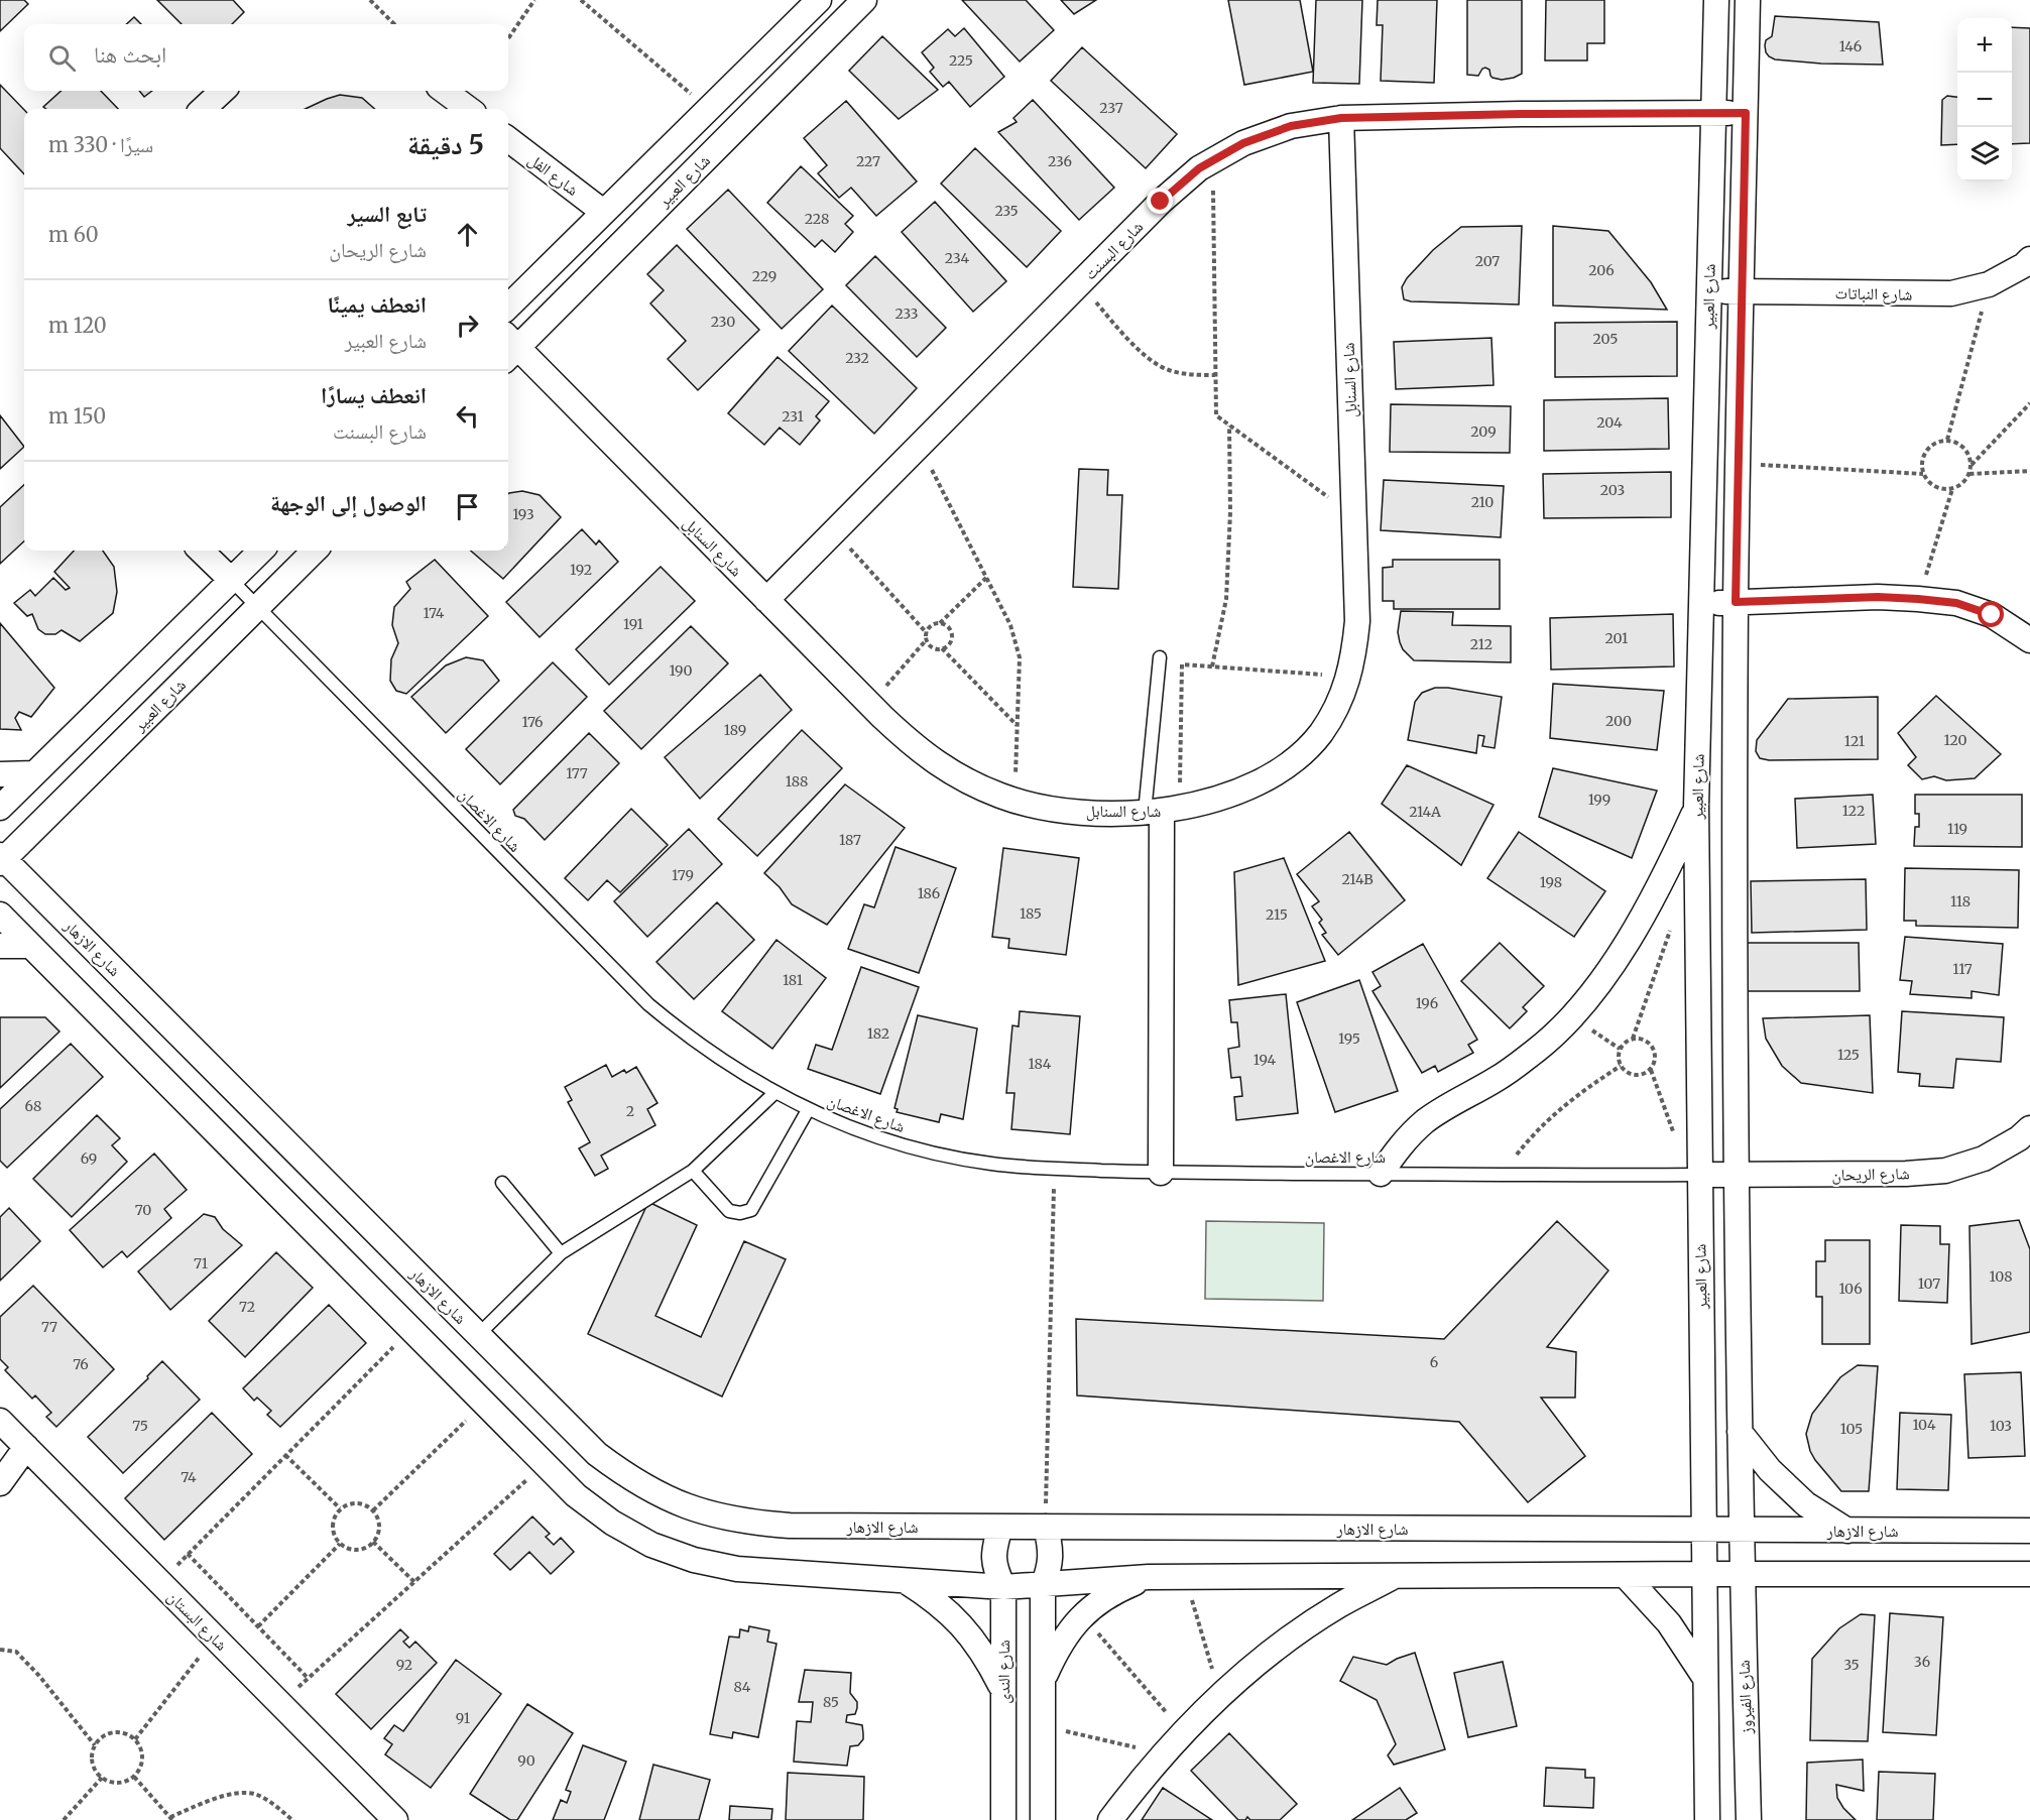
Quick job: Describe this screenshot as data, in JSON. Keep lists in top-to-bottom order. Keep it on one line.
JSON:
{"streets":{"street":["شارع الفل","شارع العبير","شارع البسنت","شارع النباتات","شارع السنابل","شارع الازهار","شارع الريحان","شارع البستان","شارع الندى","شارع الفيروز"],"lane":["شارع الاغصان"]},"crossings":[["شارع الفل","شارع العبير"],["شارع العبير","شارع البسنت"],["شارع العبير","شارع النباتات"],["شارع العبير","شارع السنابل"],["شارع العبير","شارع الاغصان"],["شارع العبير","شارع الازهار"],["شارع العبير","شارع الريحان"],["شارع العبير","شارع الفيروز"],["شارع البسنت","شارع السنابل"],["شارع الاغصان","شارع الريحان"],["شارع الازهار","شارع الندى"]],"house_numbers":["146","225","237","227","236","235","228","234","207","206","229","233","230","205","232","231","204","209","203","210","193","192","174","191","201","212","190","200","176","189","120","121","177","188","199","122","214A","119","187","179","214B","198","186","118","185","215","117","181","196","182","195","125","194","184","68","2","69","70","71","108","107","106","72","77","6","76","104","75","103","105","74","36","92","35","84","85","91","90"],"page":{"map_buttons":["+","−"],"search":"ابحث هنا","heading":["5 دقيقة","سيرًا · 330 m"],"list":[["تابع السير","شارع الريحان","60 m"],["انعطف يمينًا","شارع العبير","120 m"],["انعطف يسارًا","شارع البسنت","150 m"],"الوصول إلى الوجهة"]}}
